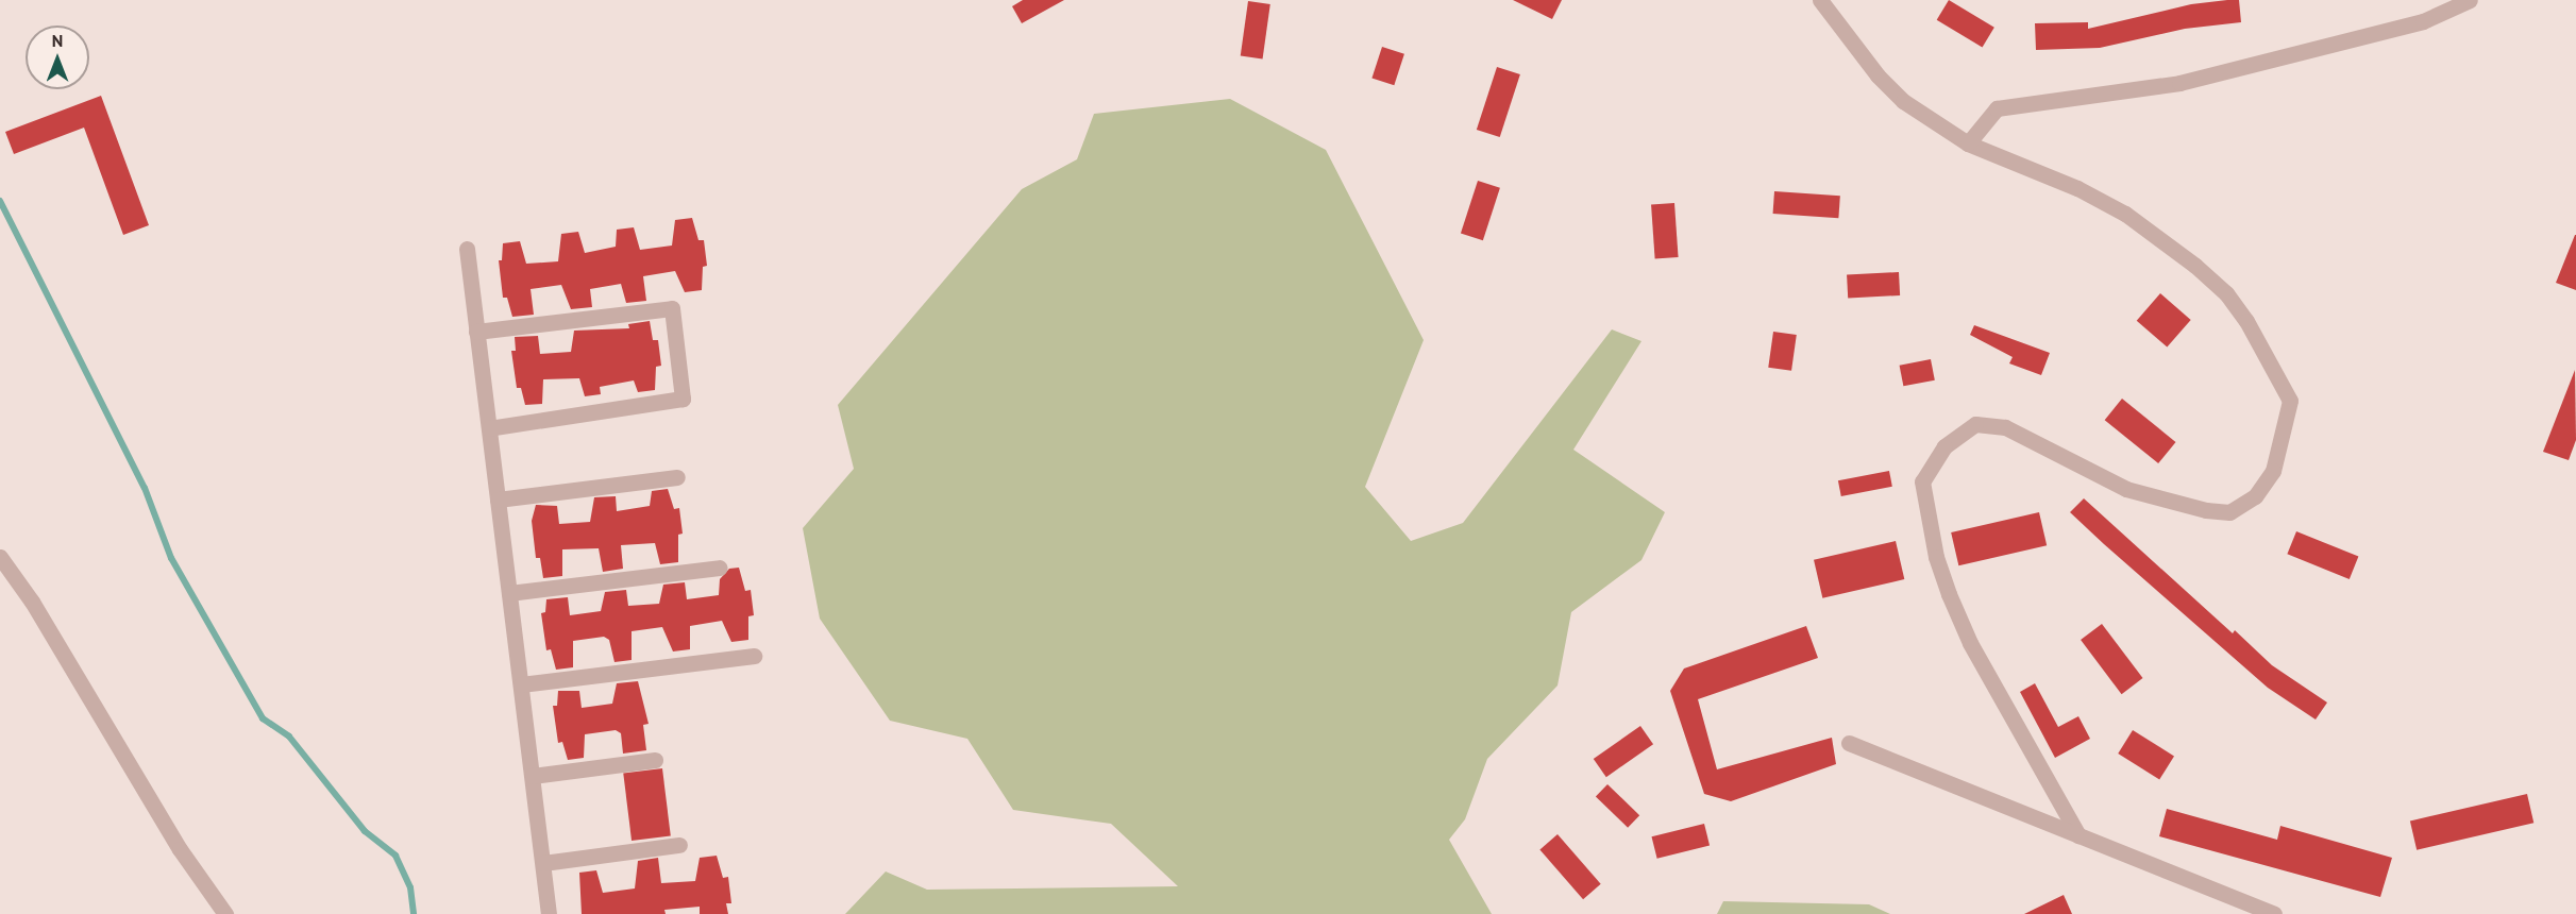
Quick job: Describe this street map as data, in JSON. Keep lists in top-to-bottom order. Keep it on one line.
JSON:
{"north":"top"}
